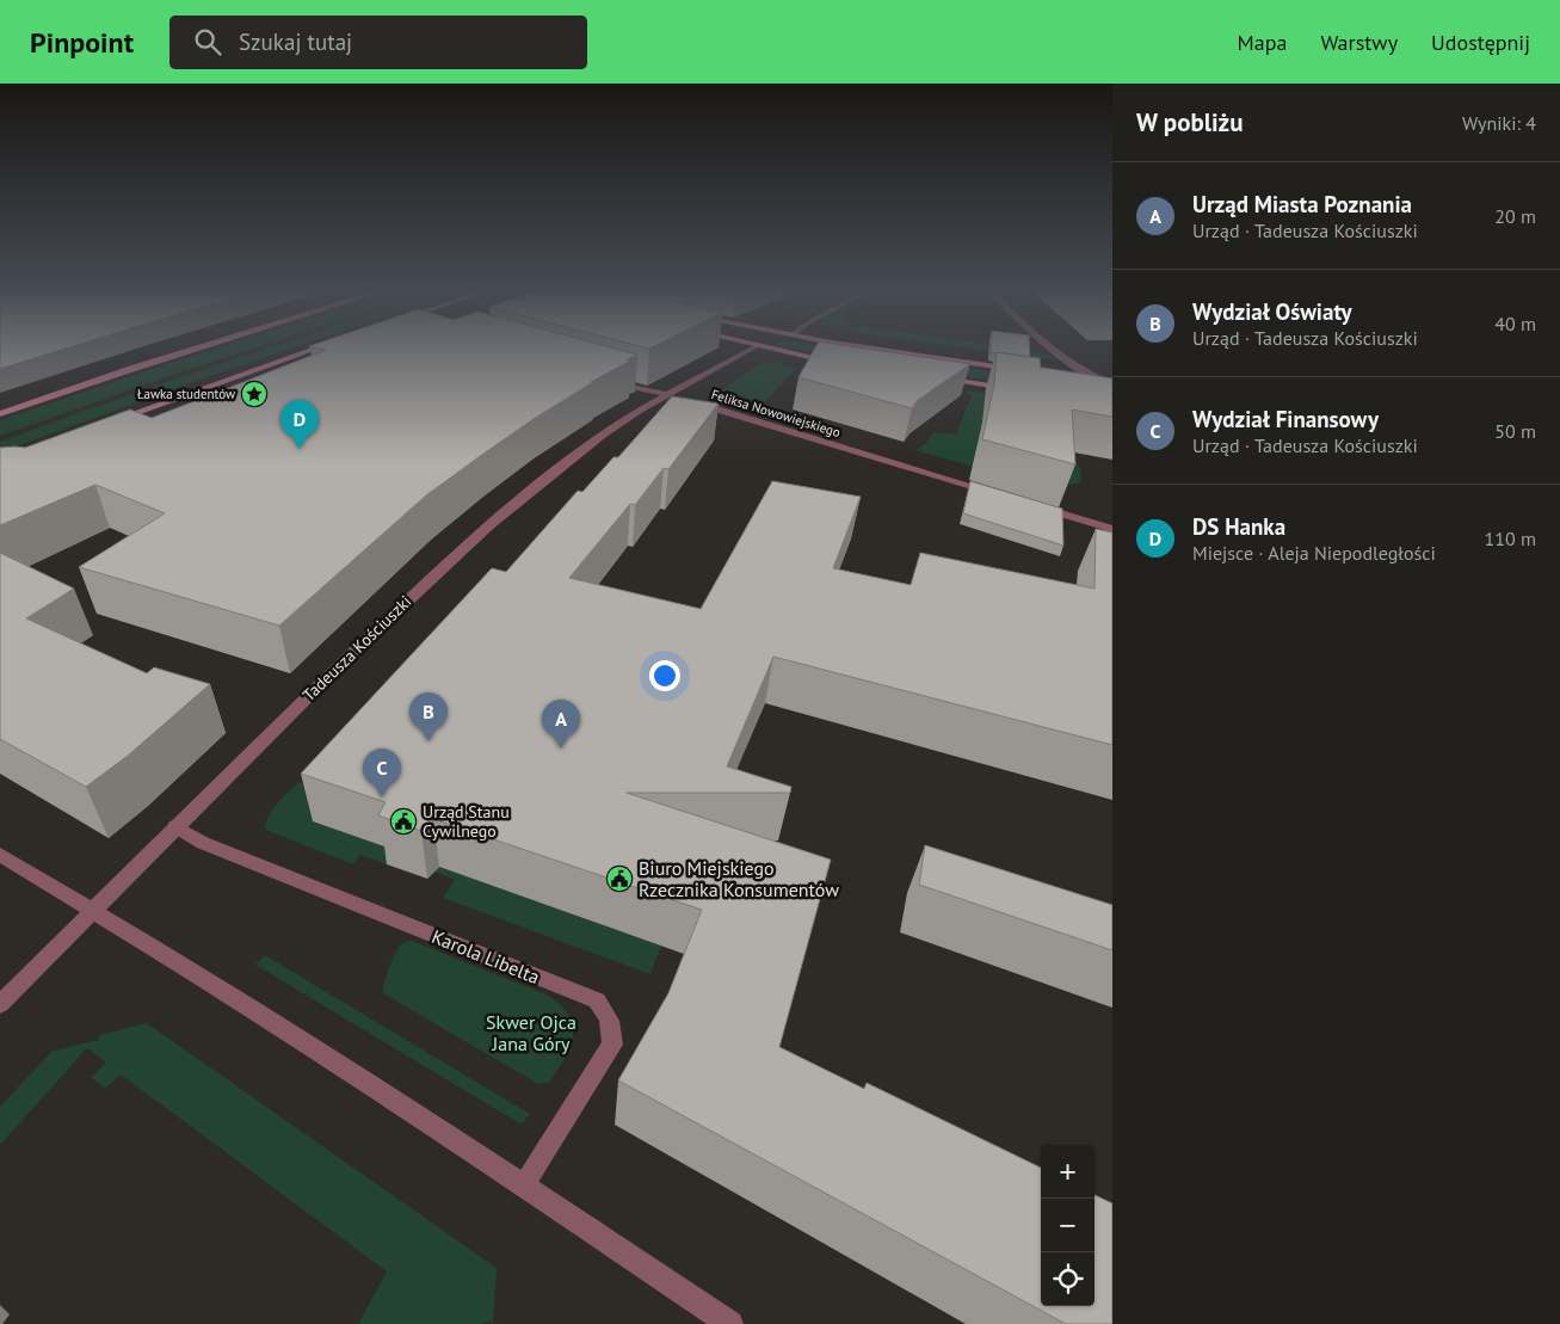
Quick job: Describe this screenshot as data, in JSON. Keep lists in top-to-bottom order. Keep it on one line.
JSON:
{"streets":{"street":["Feliksa Nowowiejskiego","Tadeusza Kościuszki","Karola Libelta"]},"crossings":[["Feliksa Nowowiejskiego","Tadeusza Kościuszki"],["Tadeusza Kościuszki","Karola Libelta"]],"parks":["Skwer Ojca Jana Góry"],"places":{"place":["Ławka studentów"],"public building":["Urząd Stanu Cywilnego","Biuro Miejskiego Rzecznika Konsumentów"]},"page":{"header":"Pinpoint","search":"Szukaj tutaj","nav":["Mapa","Warstwy","Udostępnij"],"heading":["W pobliżu","Wyniki: 4"],"list":[{"mark":"A","name":"Urząd Miasta Poznania","note":"Urząd · Tadeusza Kościuszki","value":"20 m"},{"mark":"B","name":"Wydział Oświaty","note":"Urząd · Tadeusza Kościuszki","value":"40 m"},{"mark":"C","name":"Wydział Finansowy","note":"Urząd · Tadeusza Kościuszki","value":"50 m"},{"mark":"D","name":"DS Hanka","note":"Miejsce · Aleja Niepodległości","value":"110 m"}],"pins":["D","B","A","C"],"map_buttons":["+","−"]}}
